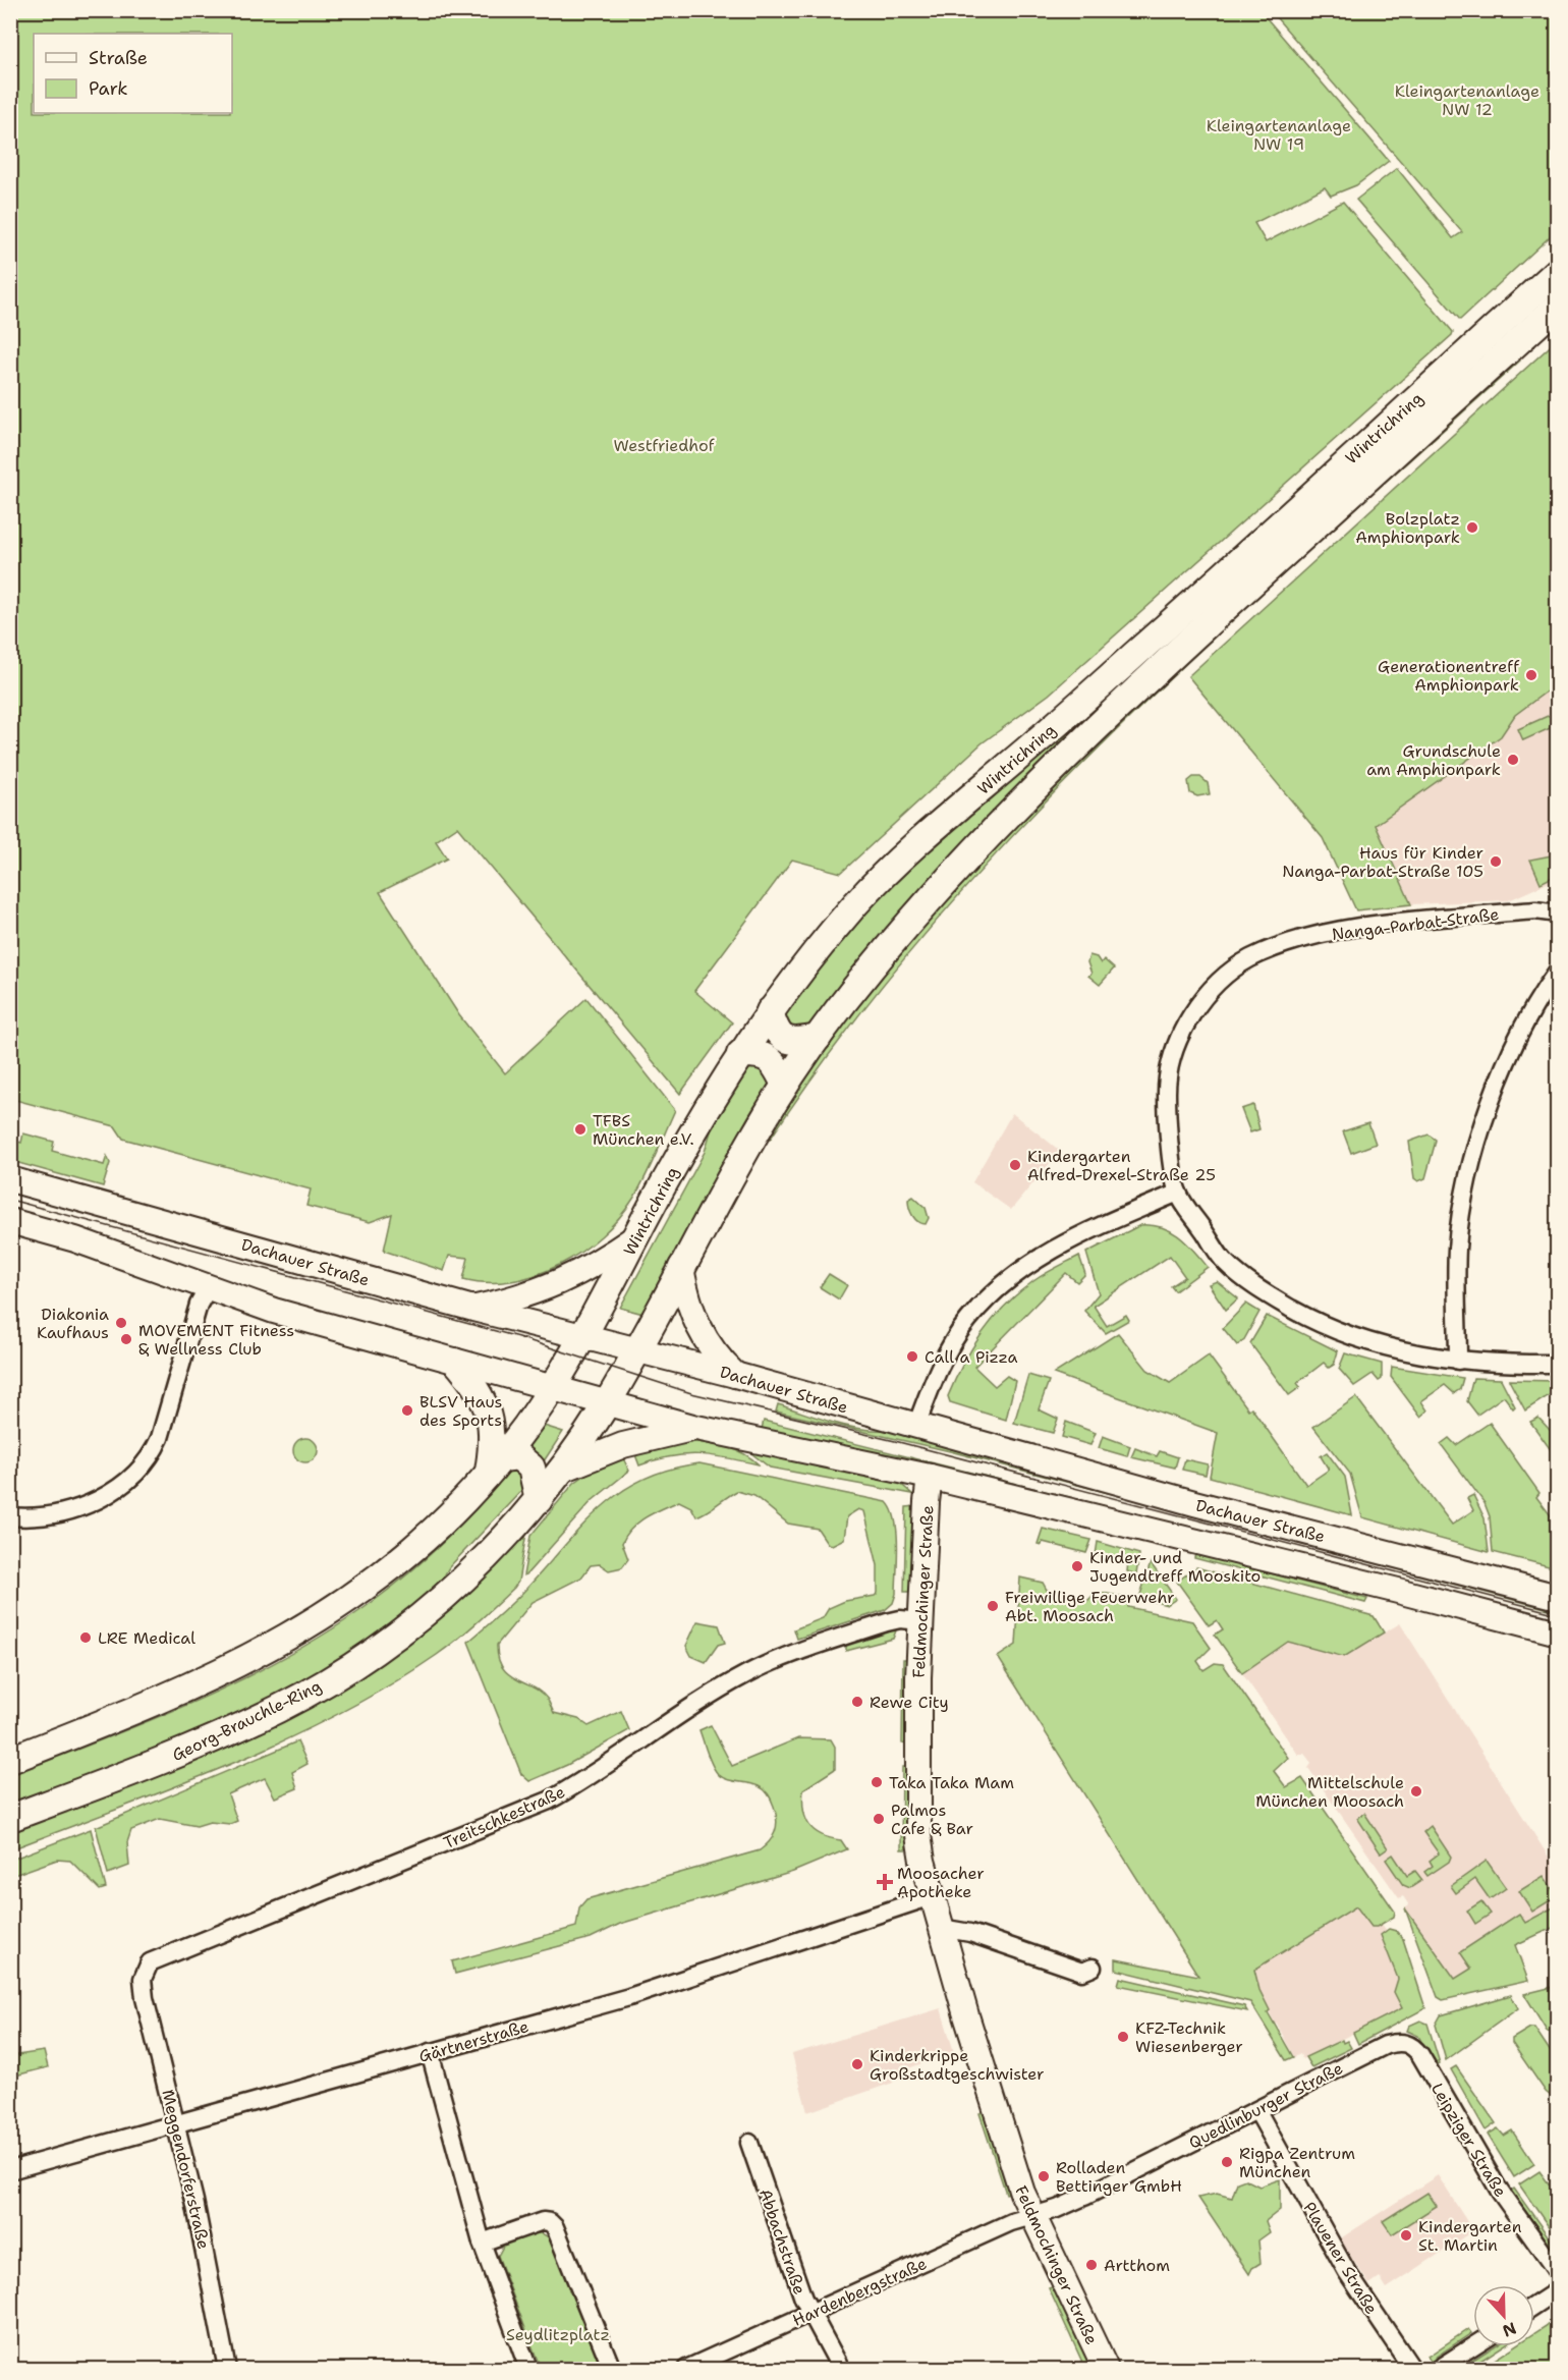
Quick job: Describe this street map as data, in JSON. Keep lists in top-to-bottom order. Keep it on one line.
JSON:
{"streets":{"main road":["Wintrichring","Dachauer Straße","Feldmochinger Straße","Georg-Brauchle-Ring"],"street":["Nanga-Parbat-Straße","Treitschkestraße","Gärtnerstraße","Quedlinburger Straße","Leipziger Straße","Meggendorferstraße","Abbachstraße","Plauener Straße","Hardenbergstraße"]},"crossings":[["Wintrichring","Dachauer Straße"],["Wintrichring","Georg-Brauchle-Ring"],["Dachauer Straße","Georg-Brauchle-Ring"],["Feldmochinger Straße","Treitschkestraße"],["Feldmochinger Straße","Gärtnerstraße"],["Feldmochinger Straße","Quedlinburger Straße"],["Feldmochinger Straße","Hardenbergstraße"],["Treitschkestraße","Meggendorferstraße"],["Gärtnerstraße","Meggendorferstraße"],["Quedlinburger Straße","Leipziger Straße"],["Quedlinburger Straße","Plauener Straße"],["Quedlinburger Straße","Hardenbergstraße"],["Abbachstraße","Hardenbergstraße"]],"parks":["Kleingartenanlage NW 12","Kleingartenanlage NW 19","Westfriedhof","Seydlitzplatz"],"places":{"other":["Bolzplatz Amphionpark","Generationentreff Amphionpark","Grundschule am Amphionpark","Haus für Kinder Nanga-Parbat-Straße 105","TFBS München e.V.","Kindergarten Alfred-Drexel-Straße 25","Diakonia Kaufhaus","MOVEMENT Fitness & Wellness Club","Call a Pizza","BLSV Haus des Sports","Kinder- und Jugendtreff Mooskito","Freiwillige Feuerwehr Abt. Moosach","LRE Medical","Rewe City","Taka Taka Mam","Mittelschule München Moosach","Palmos Cafe & Bar","KFZ-Technik Wiesenberger","Kinderkrippe Großstadtgeschwister","Rigpa Zentrum München","Rolladen Bettinger GmbH","Kindergarten St. Martin","Artthom"],"health":["Moosacher Apotheke"]},"legend":["Straße","Park"],"north":"bottom"}
